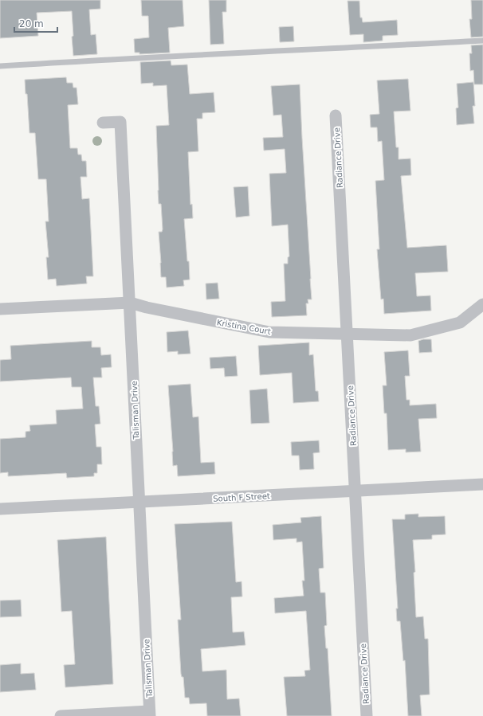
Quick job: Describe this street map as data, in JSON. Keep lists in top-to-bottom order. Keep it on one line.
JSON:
{"streets":{"street":["Radiance Drive","Kristina Court","Talisman Drive","South F Street"]},"crossings":[["Radiance Drive","Kristina Court"],["Radiance Drive","South F Street"],["Kristina Court","Talisman Drive"],["Talisman Drive","South F Street"]],"scale_bar":"20 m"}
